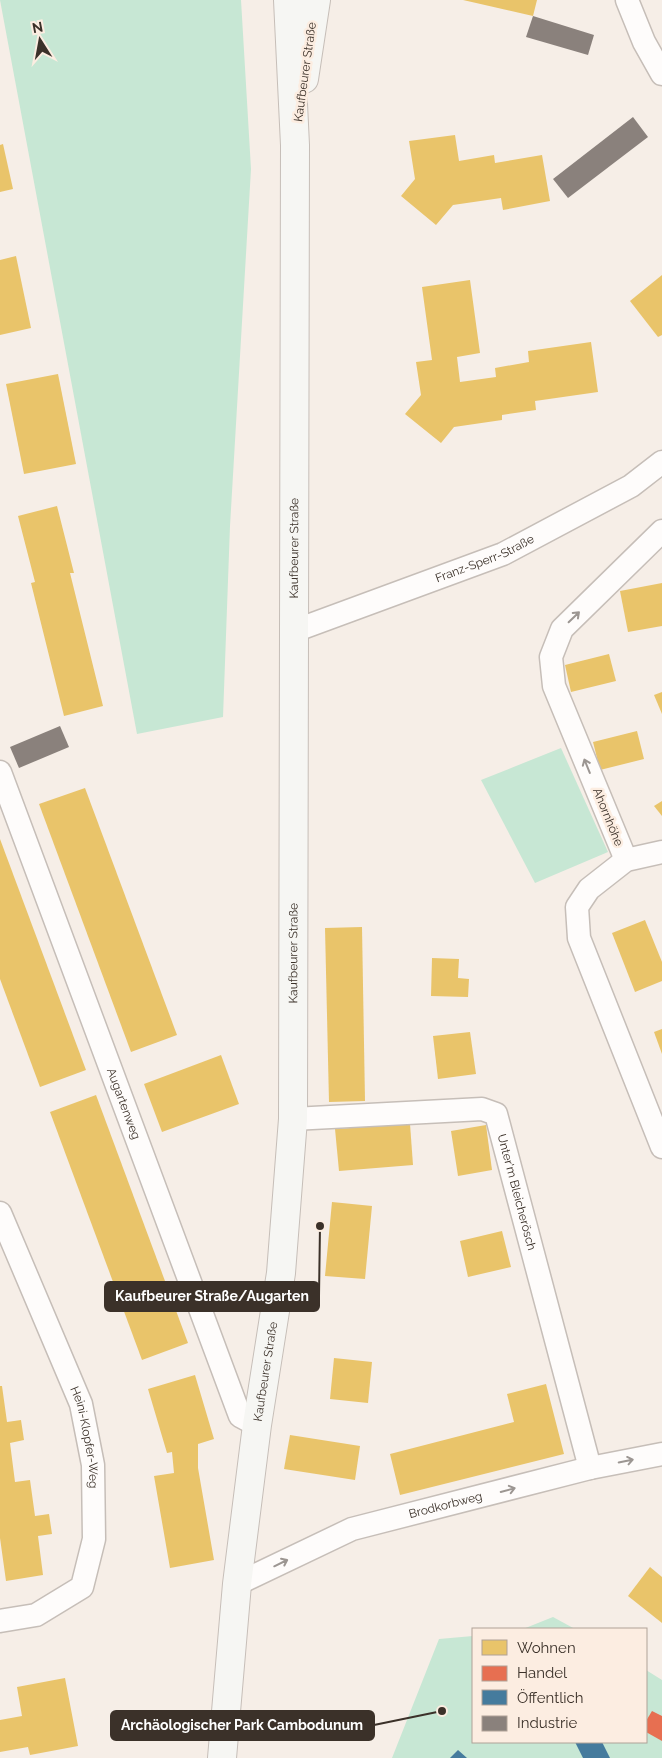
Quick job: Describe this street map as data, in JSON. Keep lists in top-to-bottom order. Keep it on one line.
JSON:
{"streets":{"street":["Kaufbeurer Straße","Franz-Sperr-Straße","Ahornhöhe","Augartenweg","Unter'm Bleicherösch","Heini-Klopfer-Weg","Brodkorbweg"]},"crossings":[["Kaufbeurer Straße","Franz-Sperr-Straße"],["Kaufbeurer Straße","Augartenweg"],["Kaufbeurer Straße","Unter'm Bleicherösch"],["Kaufbeurer Straße","Brodkorbweg"],["Unter'm Bleicherösch","Brodkorbweg"]],"one_way":["Ahornhöhe","Brodkorbweg"],"places":["Kaufbeurer Straße/Augarten","Archäologischer Park Cambodunum"],"legend":["Wohnen","Handel","Öffentlich","Industrie"],"north":"top"}
